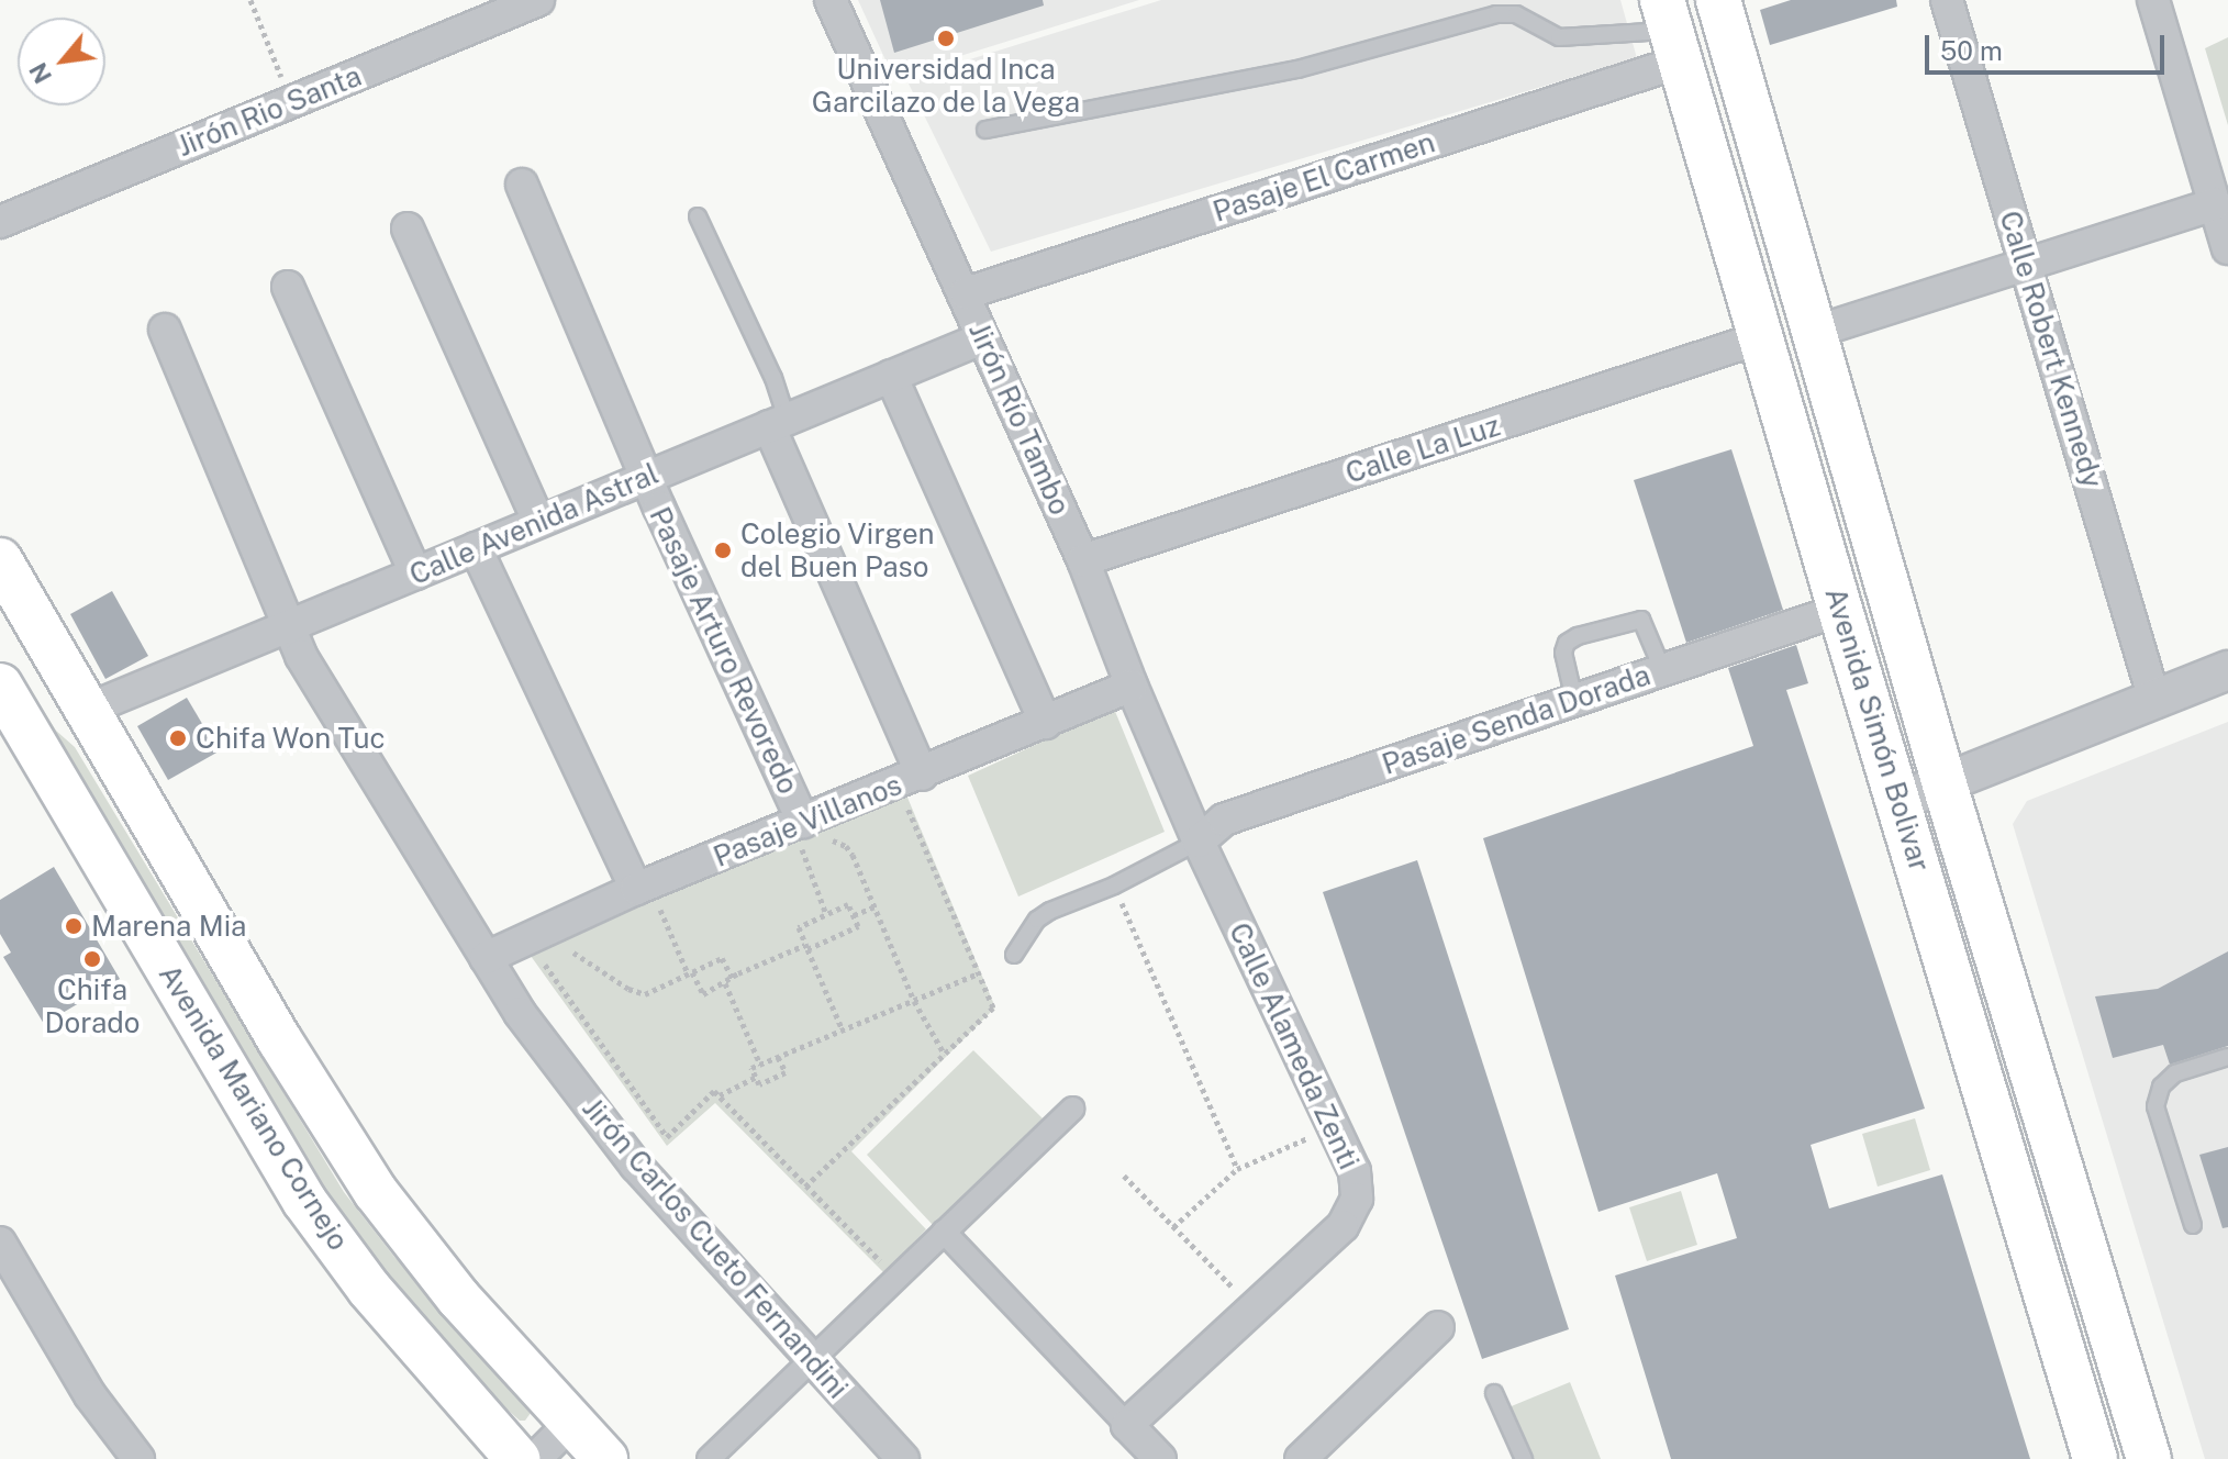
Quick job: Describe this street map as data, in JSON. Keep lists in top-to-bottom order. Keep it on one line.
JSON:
{"streets":{"main road":["Avenida Simón Bolivar","Avenida Mariano Cornejo"],"street":["Jirón Rio Santa","Pasaje El Carmen","Calle Robert Kennedy","Jirón Río Tambo","Calle La Luz","Calle Avenida Astral","Pasaje Arturo Revoredo","Pasaje Senda Dorada","Pasaje Villanos","Calle Alameda Zenti","Jirón Carlos Cueto Fernandini"]},"crossings":[["Pasaje El Carmen","Jirón Río Tambo"],["Pasaje El Carmen","Avenida Simón Bolivar"],["Jirón Río Tambo","Calle La Luz"],["Jirón Río Tambo","Calle Avenida Astral"],["Jirón Río Tambo","Pasaje Senda Dorada"],["Jirón Río Tambo","Pasaje Villanos"],["Jirón Río Tambo","Calle Alameda Zenti"],["Calle La Luz","Avenida Simón Bolivar"],["Calle Avenida Astral","Pasaje Arturo Revoredo"],["Calle Avenida Astral","Avenida Mariano Cornejo"],["Calle Avenida Astral","Jirón Carlos Cueto Fernandini"],["Pasaje Arturo Revoredo","Pasaje Villanos"],["Pasaje Senda Dorada","Avenida Simón Bolivar"],["Pasaje Senda Dorada","Calle Alameda Zenti"],["Pasaje Villanos","Jirón Carlos Cueto Fernandini"]],"places":["Universidad Inca Garcilazo de la Vega","Colegio Virgen del Buen Paso","Chifa Won Tuc","Marena Mia","Chifa Dorado"],"scale_bar":"50 m","north":"bottom left"}
